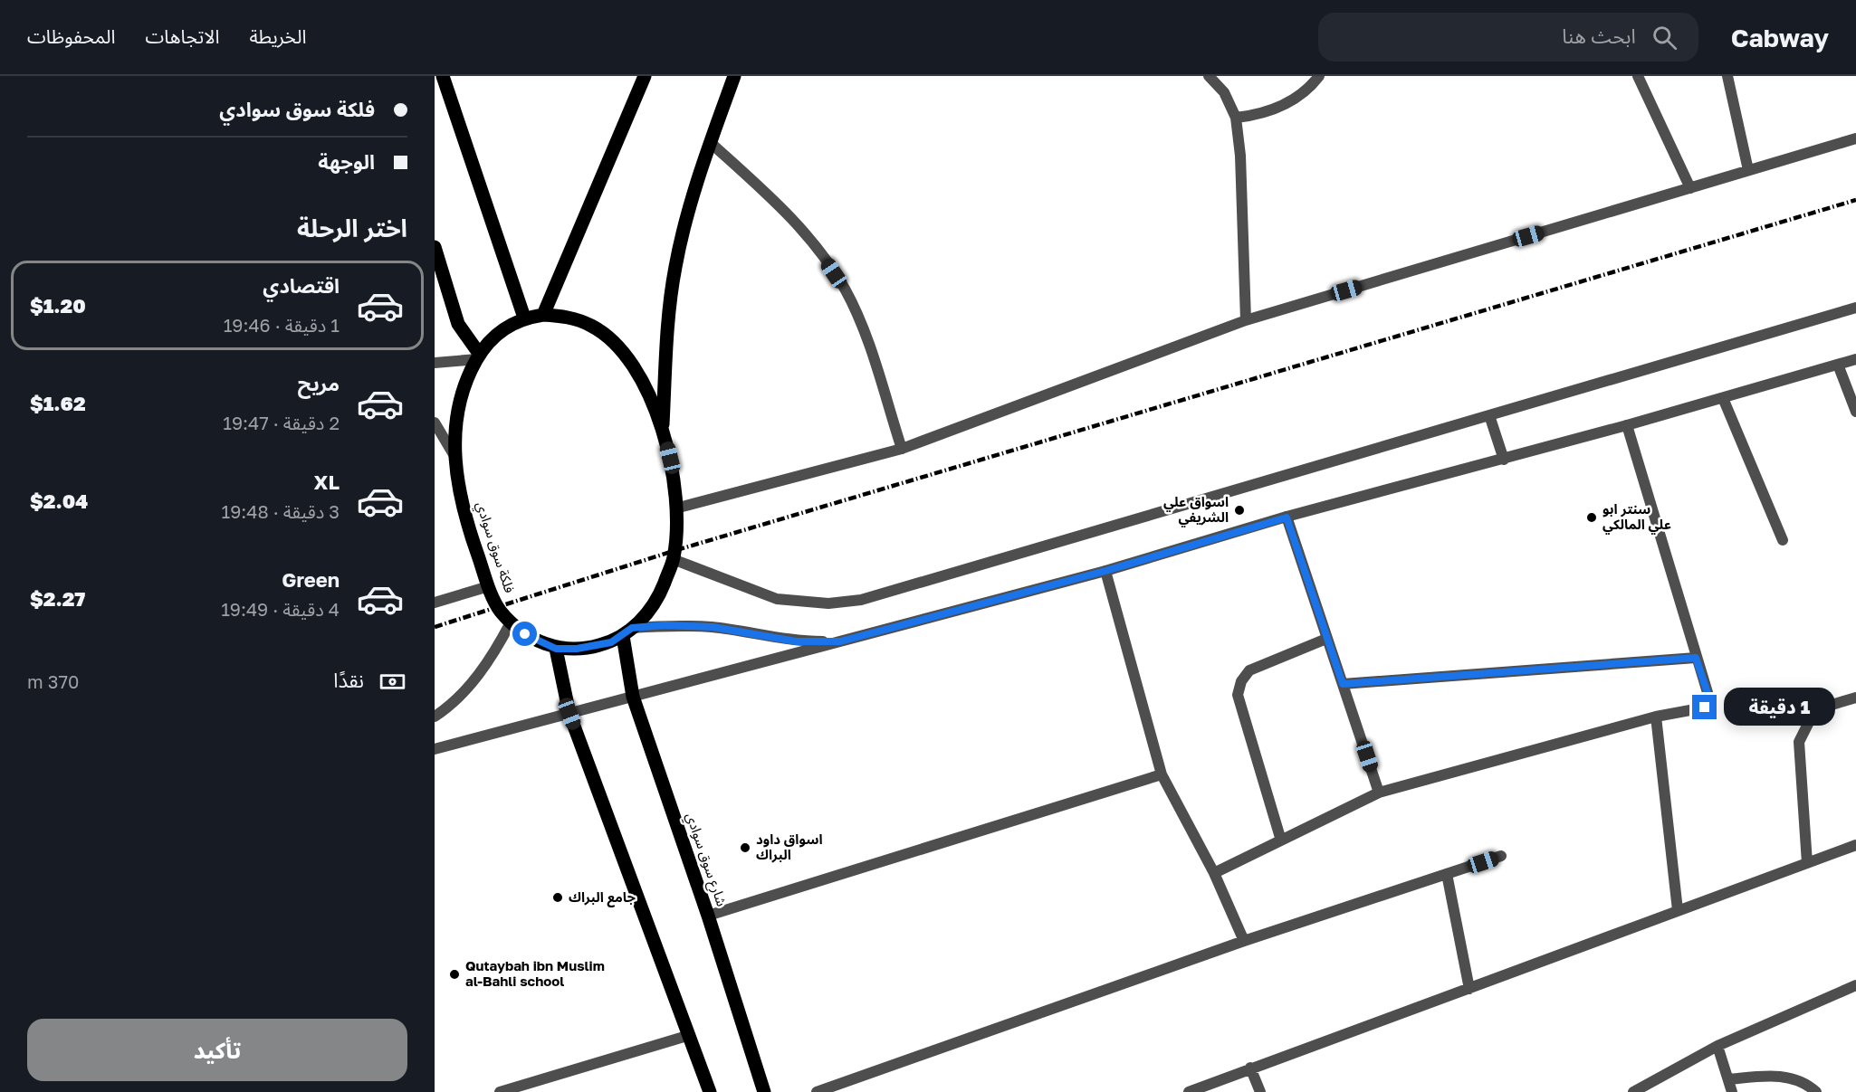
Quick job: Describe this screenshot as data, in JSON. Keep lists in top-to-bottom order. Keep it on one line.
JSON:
{"streets":{"main road":["فلكة سوق سوادي","شارع سوق سوادي"]},"crossings":[["فلكة سوق سوادي","شارع سوق سوادي"]],"places":["اسواق علي الشريفي","سنتر ابو علي المالكي","اسواق داود البراك","جامع البراك","Qutaybah ibn Muslim al-Bahli school"],"page":{"header":"Cabway","search":"ابحث هنا","nav":["الخريطة","الاتجاهات","المحفوظات"],"banner":["فلكة سوق سوادي","الوجهة"],"heading":"اختر الرحلة","list":[{"name":"اقتصادي","note":"1 دقيقة · 19:46","value":"$1.20"},{"name":"مريح","note":"2 دقيقة · 19:47","value":"$1.62"},{"name":"XL","note":"3 دقيقة · 19:48","value":"$2.04"},{"name":"Green","note":"4 دقيقة · 19:49","value":"$2.27"}],"pay":["نقدًا","370 m"],"bubble":"1 دقيقة","buttons":"تأكيد"}}
